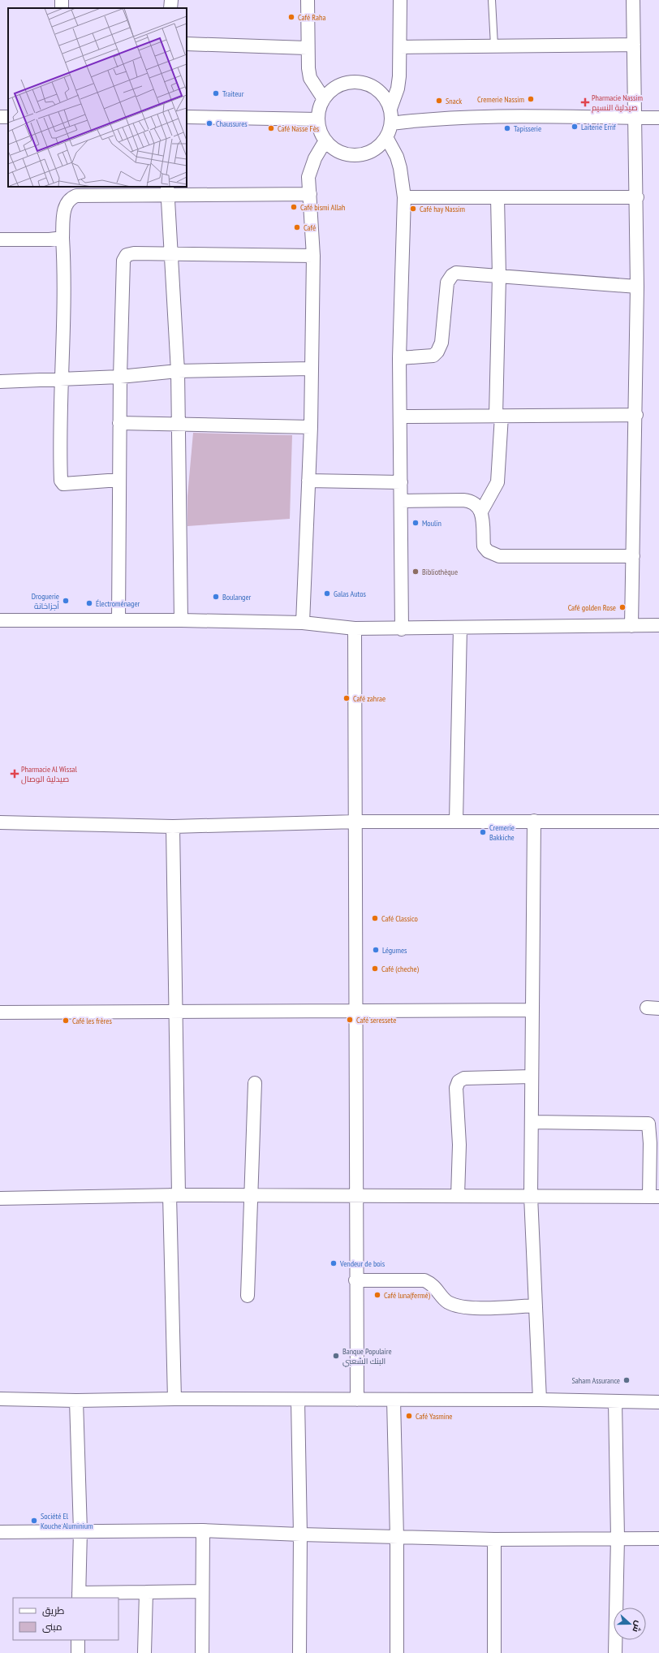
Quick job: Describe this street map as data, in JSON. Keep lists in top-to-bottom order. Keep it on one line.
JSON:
{"places":{"other":["Café Raha","Traiteur","Cremerie Nassim","Snack","Chaussures","Laiterie Errif","Café Nasse Fès","Tapisserie","Café bismi Allah","Café hay Nassim","Café","Moulin","Bibliothèque","Galas Autos","Boulanger","Droguerie أجزاخانة","Électroménager","Café golden Rose","Café zahrae","Cremerie Bakkiche","Café Classico","Légumes","Café (cheche)","Café seressete","Café les frères","Vendeur de bois","Café luna(fermé)","Banque Populaire البنك الشعبي","Saham Assurance","Café Yasmine","Société El Kouche Aluminium"],"health":["Pharmacie Nassim صيدلية النسيم","Pharmacie Al Wissal صيدلية الوصال"]},"legend":["طريق","مبنى"],"north":"right"}
